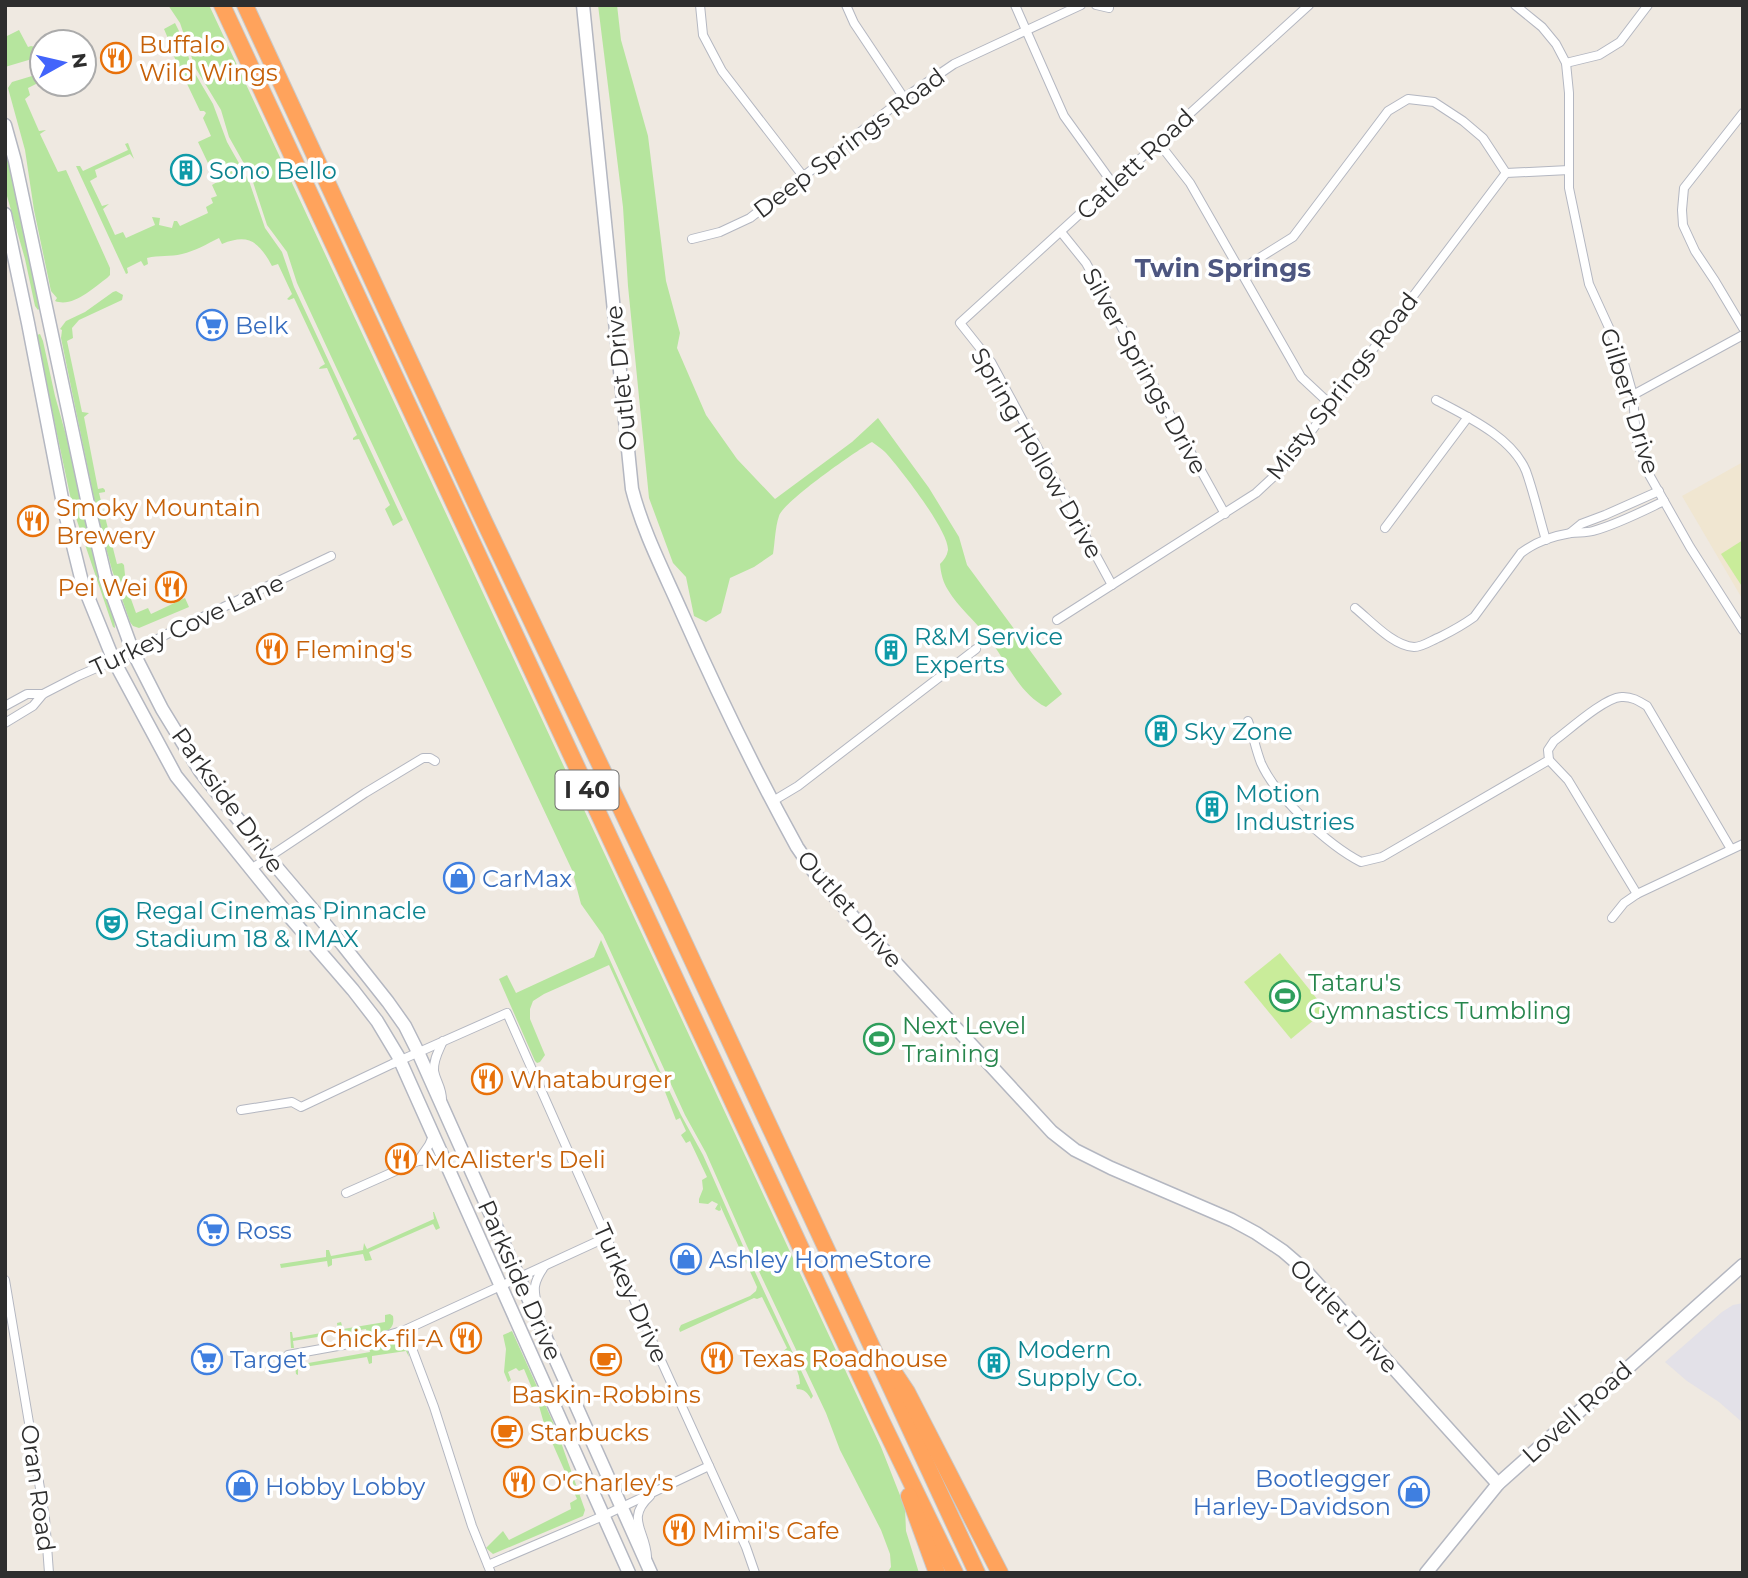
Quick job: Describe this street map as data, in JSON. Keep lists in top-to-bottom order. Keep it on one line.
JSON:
{"streets":{"highway":["I 40"],"street":["Deep Springs Road","Catlett Road","Silver Springs Drive","Outlet Drive","Misty Springs Road","Gilbert Drive","Spring Hollow Drive","Turkey Cove Lane","Parkside Drive","Turkey Drive","Lovell Road","Oran Road"]},"crossings":[["Catlett Road","Silver Springs Drive"],["Catlett Road","Spring Hollow Drive"],["Silver Springs Drive","Misty Springs Road"],["Outlet Drive","Lovell Road"],["Misty Springs Road","Spring Hollow Drive"],["Turkey Cove Lane","Parkside Drive"]],"districts":["Twin Springs"],"places":{"restaurant":["Buffalo Wild Wings","Smoky Mountain Brewery","Pei Wei","Fleming's","Whataburger","McAlister's Deli","Chick-fil-A","Texas Roadhouse","O'Charley's","Mimi's Cafe"],"building":["Sono Bello","R&M Service Experts","Sky Zone","Motion Industries","Modern Supply Co."],"supermarket":["Belk","Ross","Target"],"shop":["CarMax","Ashley HomeStore","Hobby Lobby","Bootlegger Harley-Davidson"],"theatre":["Regal Cinemas Pinnacle Stadium 18 & IMAX"],"sports":["Tataru's Gymnastics Tumbling","Next Level Training"],"cafe":["Baskin-Robbins","Starbucks"]},"north":"right"}
